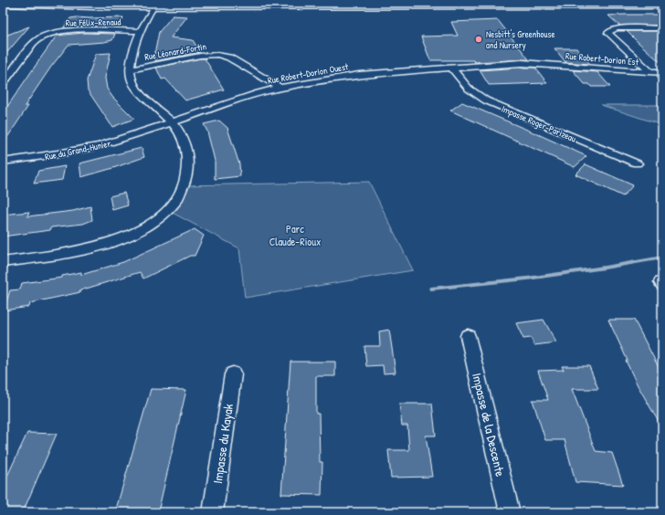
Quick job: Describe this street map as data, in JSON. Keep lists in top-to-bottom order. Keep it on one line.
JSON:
{"streets":{"street":["Rue Félix-Renaud","Rue Léonard-Fortin","Rue Robert-Dorion Est","Rue Robert-Dorion Ouest","Impasse Roger-Parizeau","Rue du Grand-Hunier","Impasse de la Descente","Impasse du Kayak"]},"crossings":[["Rue Léonard-Fortin","Rue Robert-Dorion Ouest"],["Rue Robert-Dorion Est","Rue Robert-Dorion Ouest"],["Rue Robert-Dorion Est","Impasse Roger-Parizeau"],["Rue Robert-Dorion Ouest","Impasse Roger-Parizeau"],["Rue Robert-Dorion Ouest","Rue du Grand-Hunier"]],"parks":["Parc Claude-Rioux"],"places":["Nesbitt's Greenhouse and Nursery"]}
